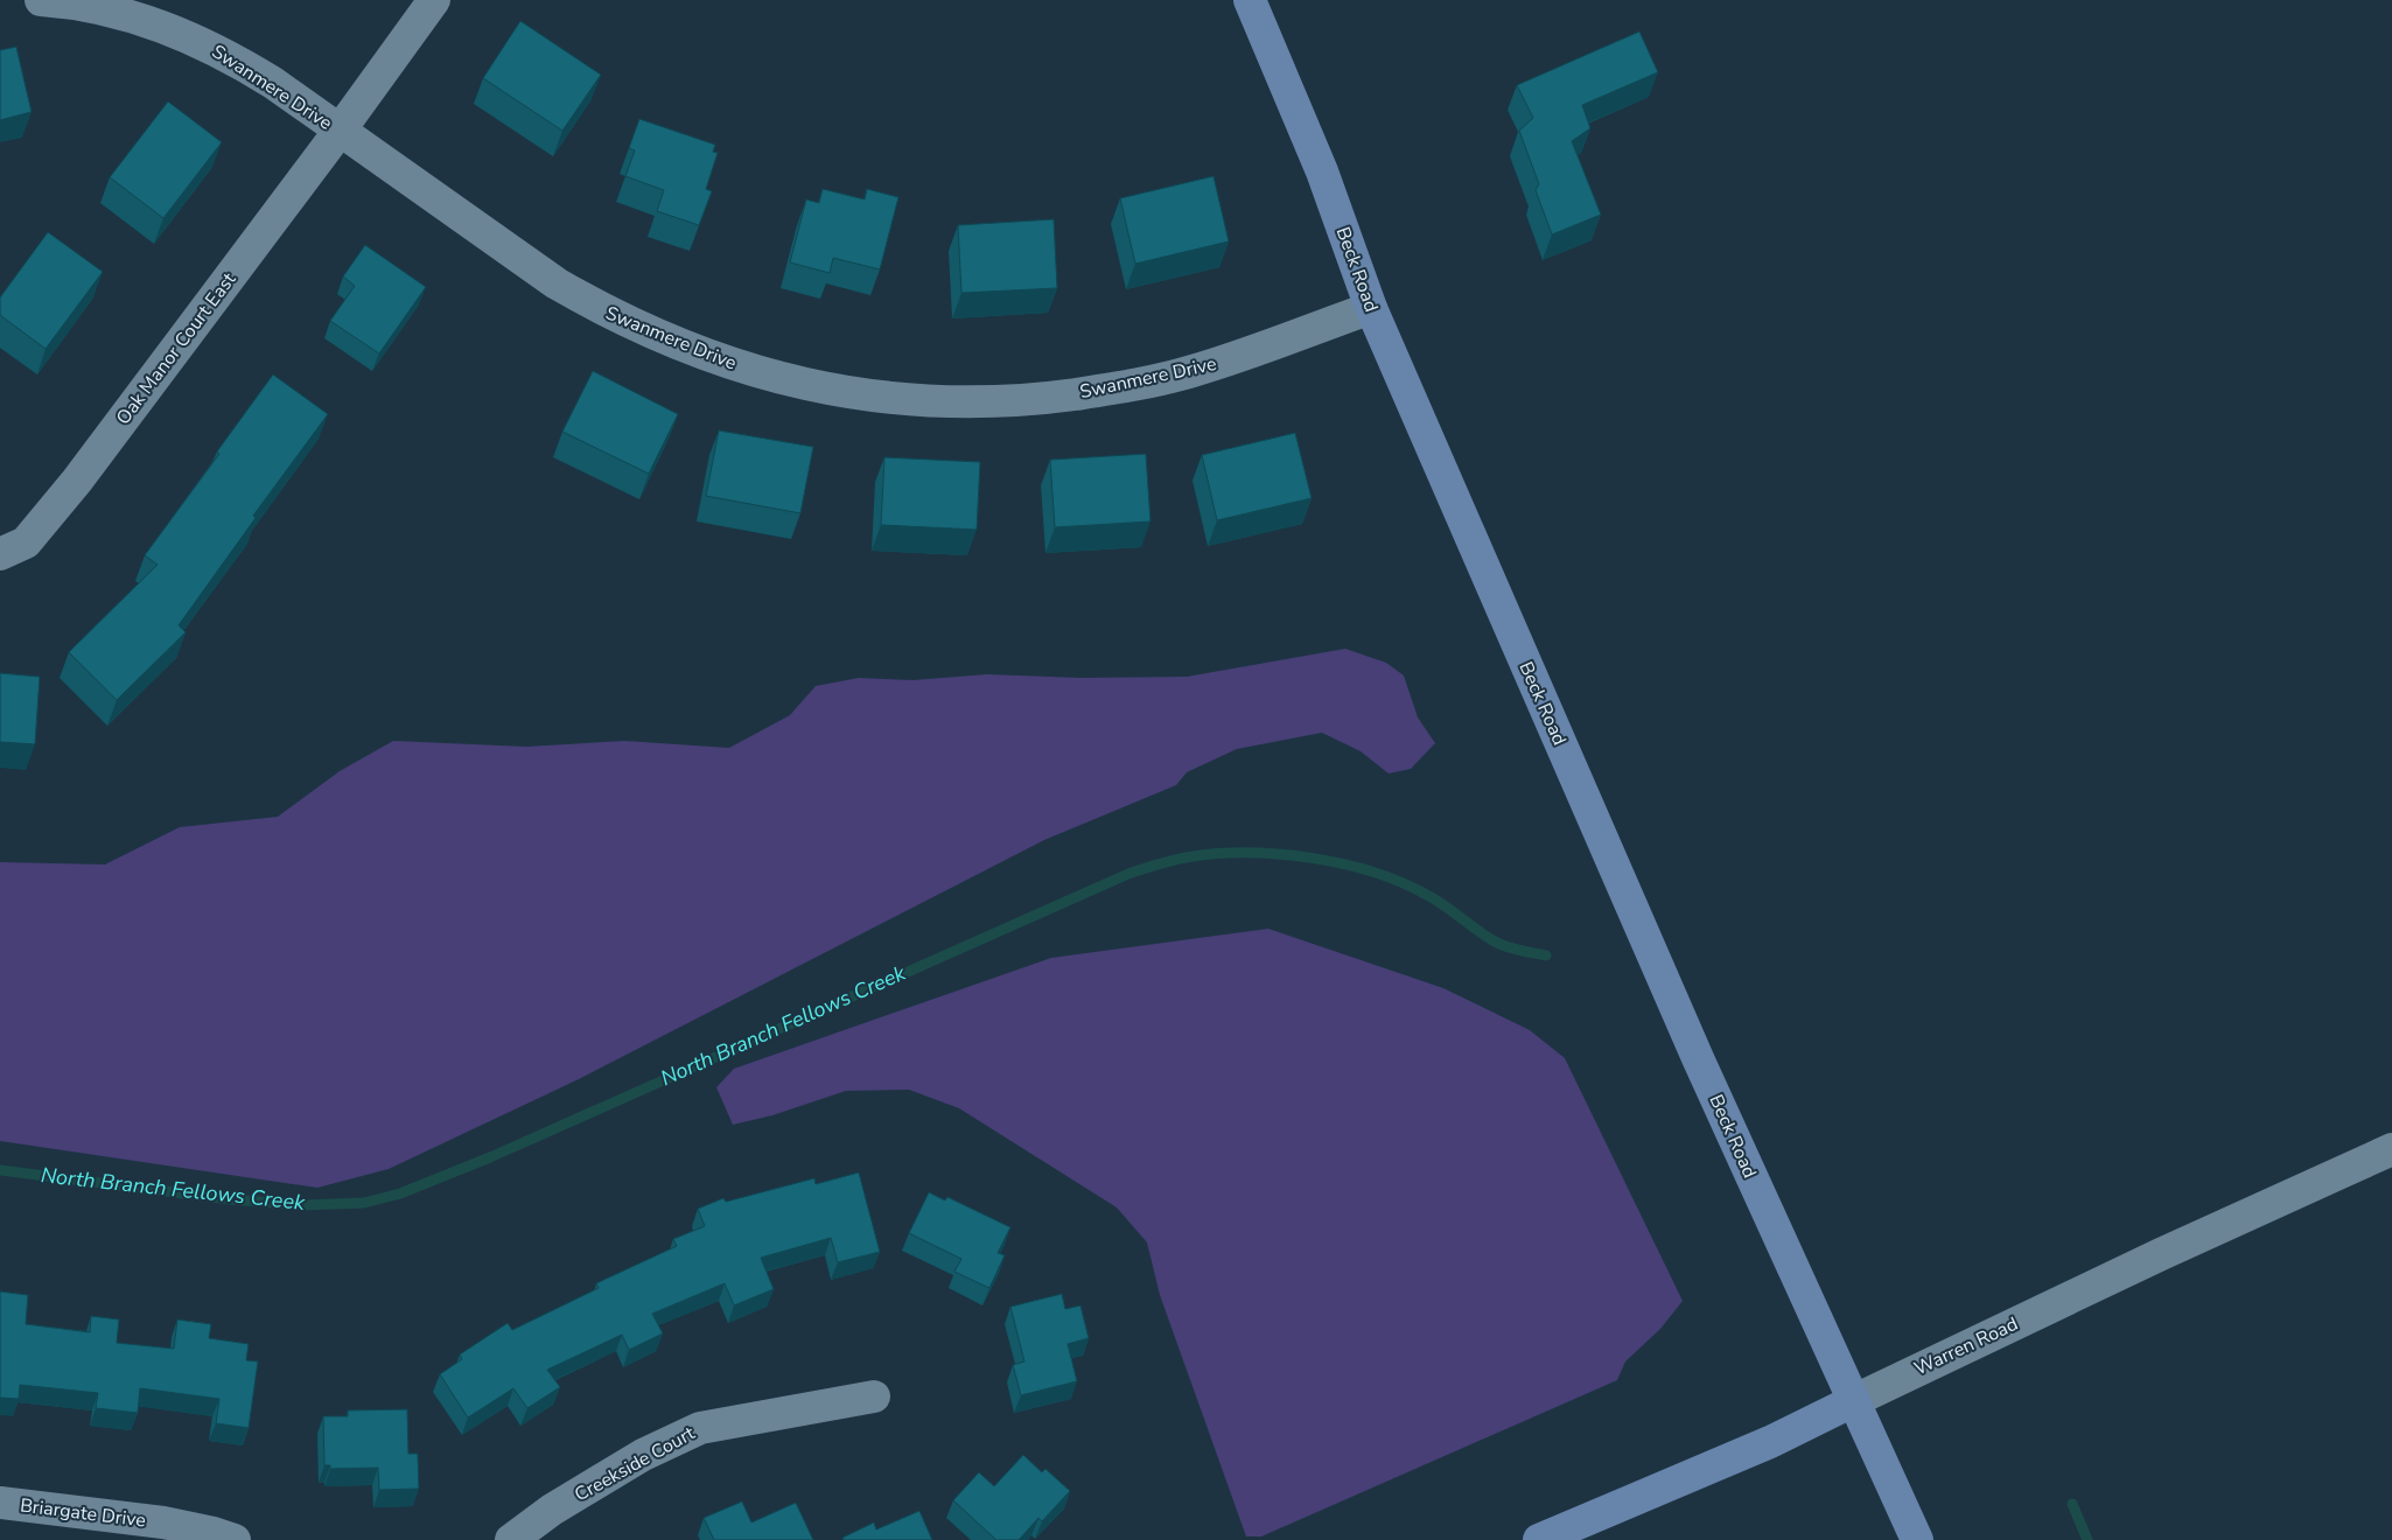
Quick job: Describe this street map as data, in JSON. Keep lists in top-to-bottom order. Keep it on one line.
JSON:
{"streets":{"main road":["Beck Road","Warren Road"],"street":["Swanmere Drive","Oak Manor Court East","Creekside Court","Briargate Drive"]},"crossings":[["Swanmere Drive","Beck Road"],["Swanmere Drive","Oak Manor Court East"],["Beck Road","Warren Road"]],"water":["North Branch Fellows Creek"]}
